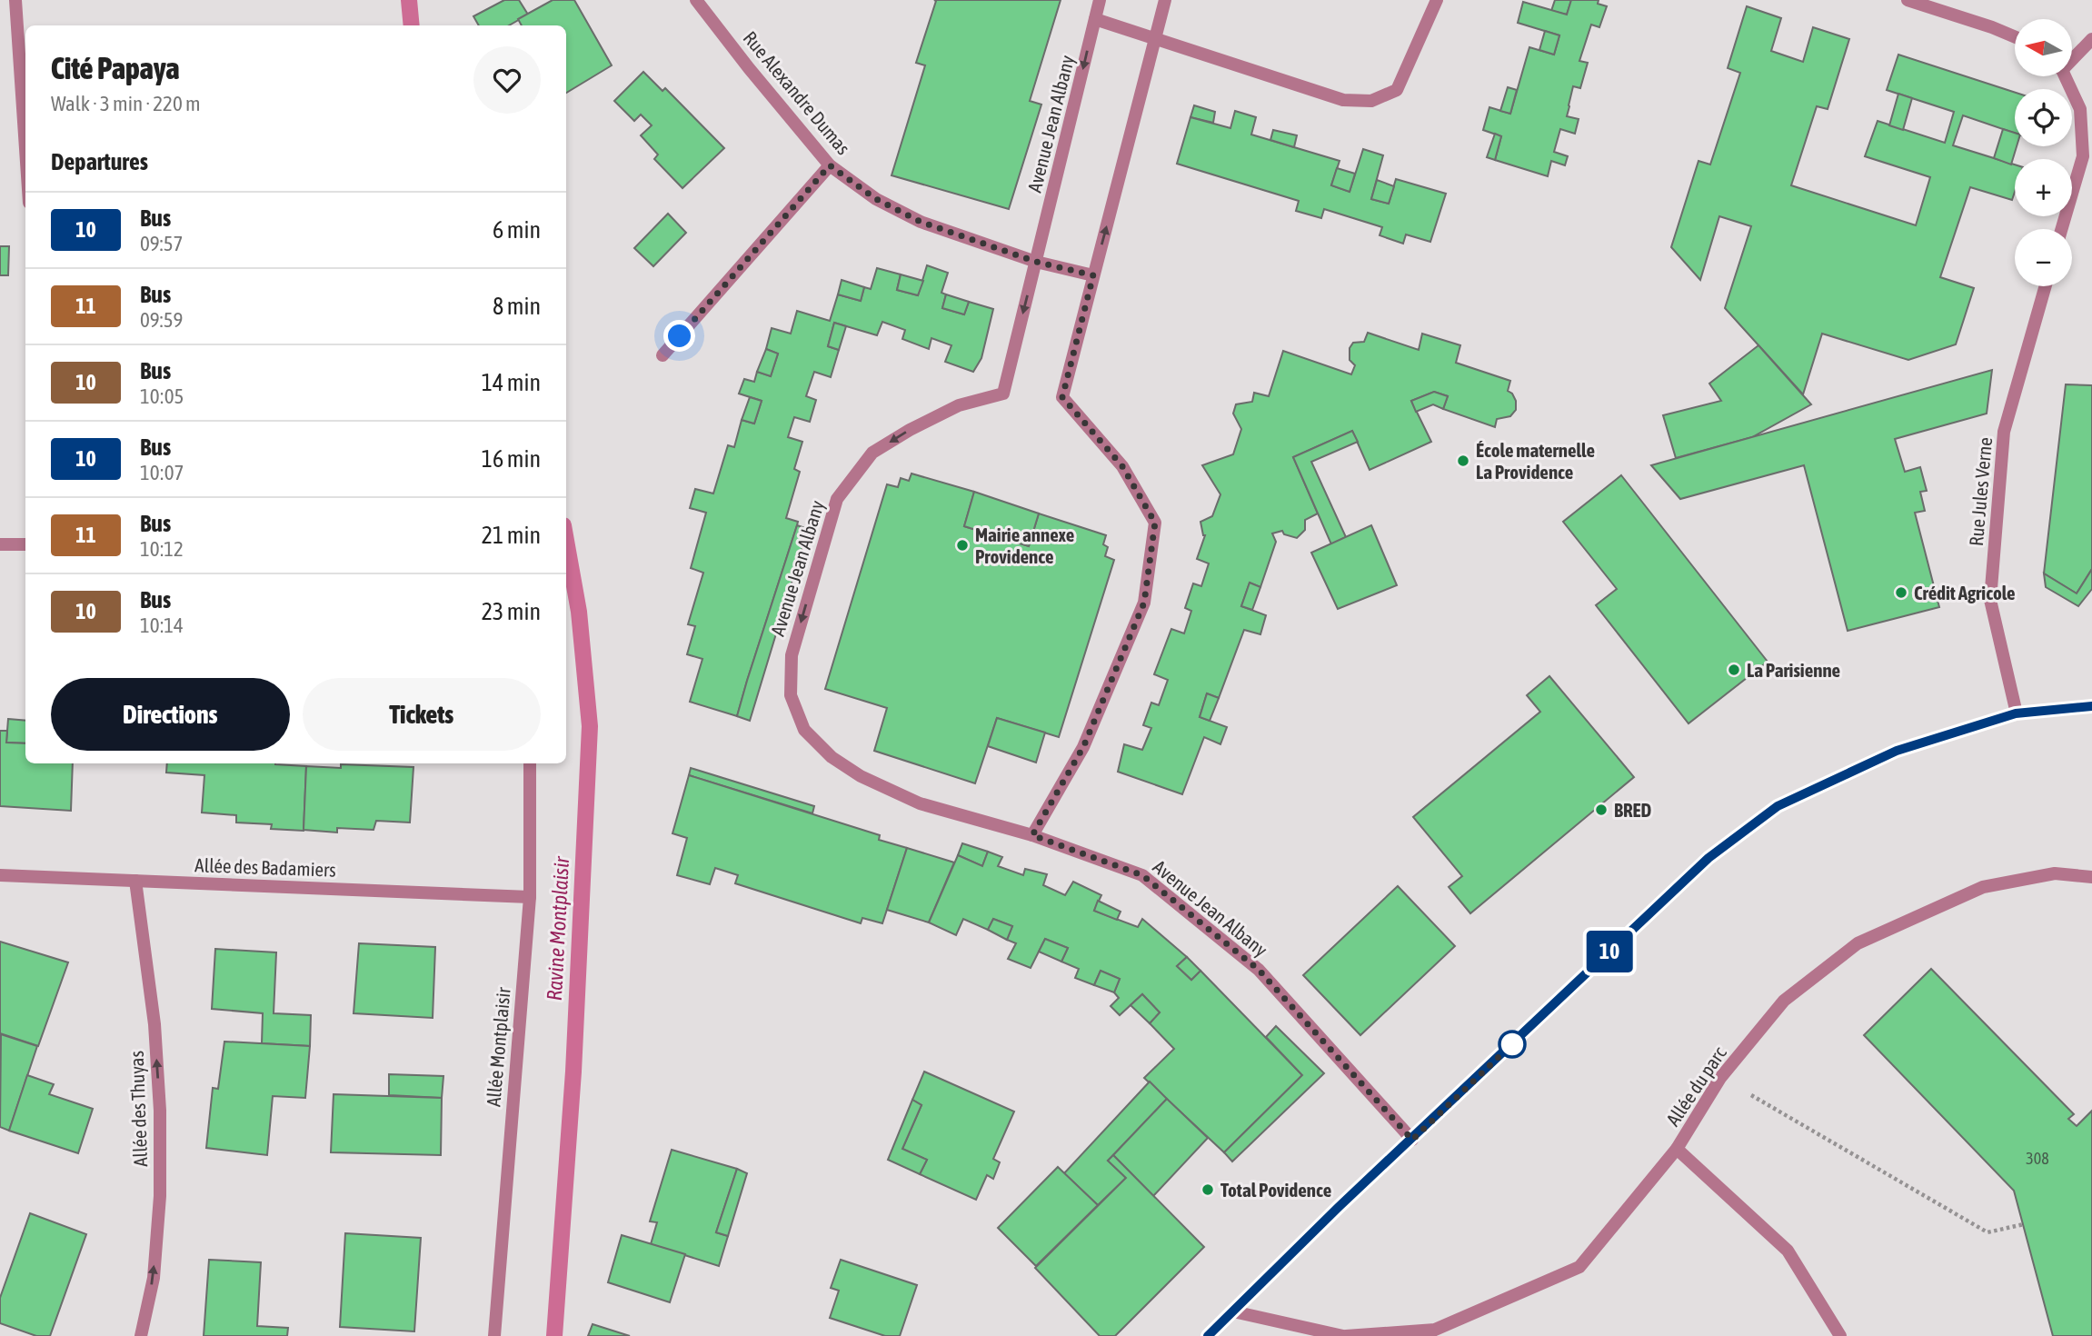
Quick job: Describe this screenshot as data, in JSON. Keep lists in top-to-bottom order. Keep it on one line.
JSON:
{"streets":{"street":["Rue Alexandre Dumas","Avenue Jean Albany","Rue Jules Verne","Allée des Badamiers","Allée Montplaisir","Allée du parc","Allée des Thuyas"]},"crossings":[["Rue Alexandre Dumas","Avenue Jean Albany"],["Allée des Badamiers","Allée Montplaisir"],["Allée des Badamiers","Allée des Thuyas"]],"one_way":["Allée des Thuyas"],"water":["Ravine Montplaisir"],"places":["École maternelle La Providence","Mairie annexe Providence","Crédit Agricole","La Parisienne","BRED","Total Povidence"],"lines":["bus line 10"],"house_numbers":["308"],"north":"left","page":{"on_map":"10","map_buttons":["+","−"],"heading":[["Cité Papaya","Walk · 3 min · 220 m"],"Departures"],"list":[{"mark":"10","name":"Bus","note":"09:57","value":"6 min"},{"mark":"11","name":"Bus","note":"09:59","value":"8 min"},{"mark":"10","name":"Bus","note":"10:05","value":"14 min"},{"mark":"10","name":"Bus","note":"10:07","value":"16 min"},{"mark":"11","name":"Bus","note":"10:12","value":"21 min"},{"mark":"10","name":"Bus","note":"10:14","value":"23 min"}],"buttons":["Directions","Tickets"]}}
